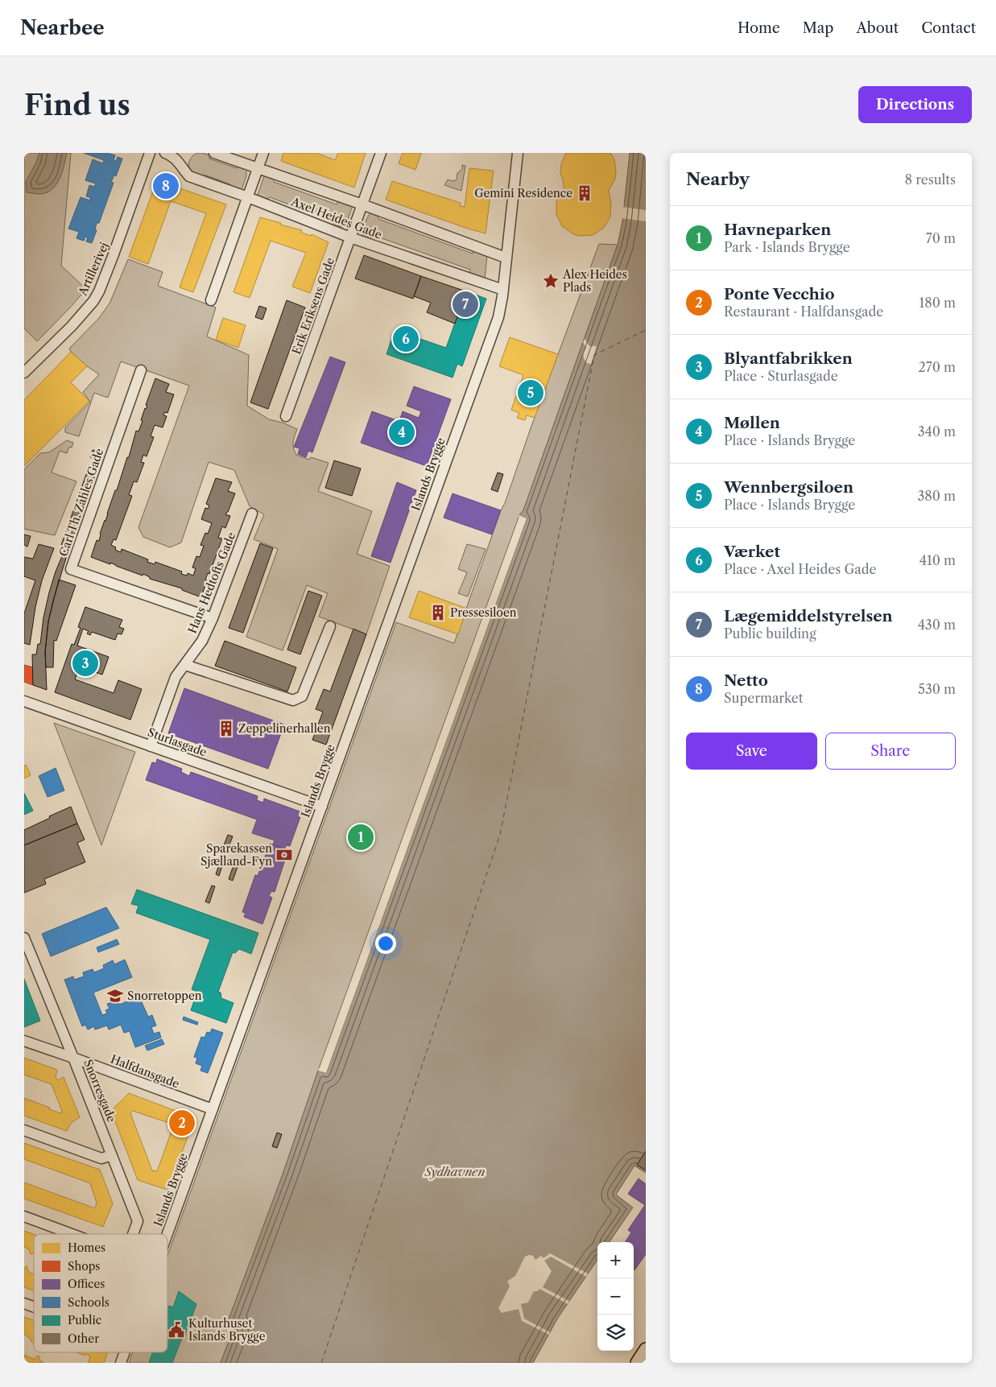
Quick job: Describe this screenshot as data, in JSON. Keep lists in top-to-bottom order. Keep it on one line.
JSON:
{"streets":{"street":["Axel Heides Gade","Artillerivej","Erik Eriksens Gade","Islands Brygge","Carl Th. Zahles Gade","Hans Hedtofts Gade","Sturlasgade","Halfdansgade","Snorresgade"]},"crossings":[["Axel Heides Gade","Erik Eriksens Gade"],["Axel Heides Gade","Islands Brygge"],["Islands Brygge","Sturlasgade"],["Islands Brygge","Halfdansgade"],["Carl Th. Zahles Gade","Hans Hedtofts Gade"],["Hans Hedtofts Gade","Sturlasgade"],["Halfdansgade","Snorresgade"]],"water":["Sydhavnen"],"places":{"building":["Gemini Residence","Pressesiloen","Zeppelinerhallen"],"place":["Alex Heides Plads"],"bank":["Sparekassen Sjælland-Fyn"],"school or university":["Snorretoppen"],"public building":["Kulturhuset Islands Brygge"]},"legend":["Homes","Shops","Offices","Schools","Public","Other"],"page":{"header":"Nearbee","nav":["Home","Map","About","Contact"],"buttons":["Directions",["Save","Share"]],"title":"Find us","heading":["Nearby","8 results"],"pins":["8","7","6","5","4","3","1","2"],"list":[{"mark":"1","name":"Havneparken","note":"Park · Islands Brygge","value":"70 m"},{"mark":"2","name":"Ponte Vecchio","note":"Restaurant · Halfdansgade","value":"180 m"},{"mark":"3","name":"Blyantfabrikken","note":"Place · Sturlasgade","value":"270 m"},{"mark":"4","name":"Møllen","note":"Place · Islands Brygge","value":"340 m"},{"mark":"5","name":"Wennbergsiloen","note":"Place · Islands Brygge","value":"380 m"},{"mark":"6","name":"Værket","note":"Place · Axel Heides Gade","value":"410 m"},{"mark":"7","name":"Lægemiddelstyrelsen","note":"Public building","value":"430 m"},{"mark":"8","name":"Netto","note":"Supermarket","value":"530 m"}],"map_buttons":["+","−"]}}
